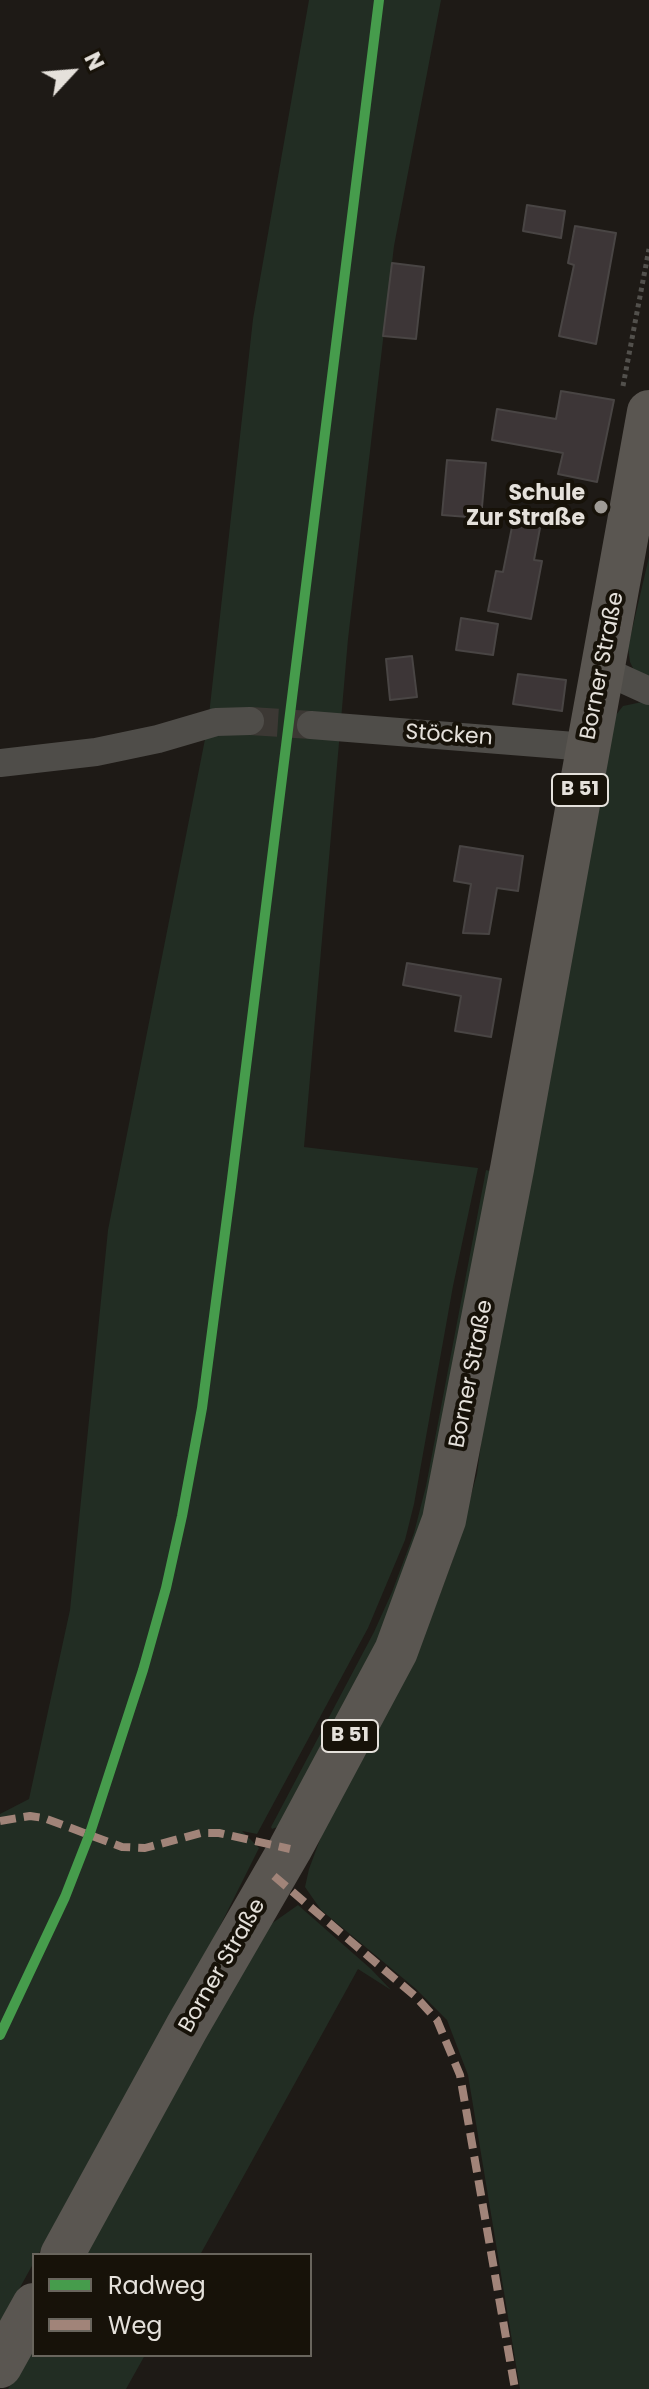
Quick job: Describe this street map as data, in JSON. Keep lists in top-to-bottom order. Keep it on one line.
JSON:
{"streets":{"main road":["Borner Straße","B 51"],"street":["Stöcken"]},"crossings":[["Borner Straße","Stöcken"]],"places":["Schule Zur Straße"],"legend":["Radweg","Weg"],"north":"top right"}
